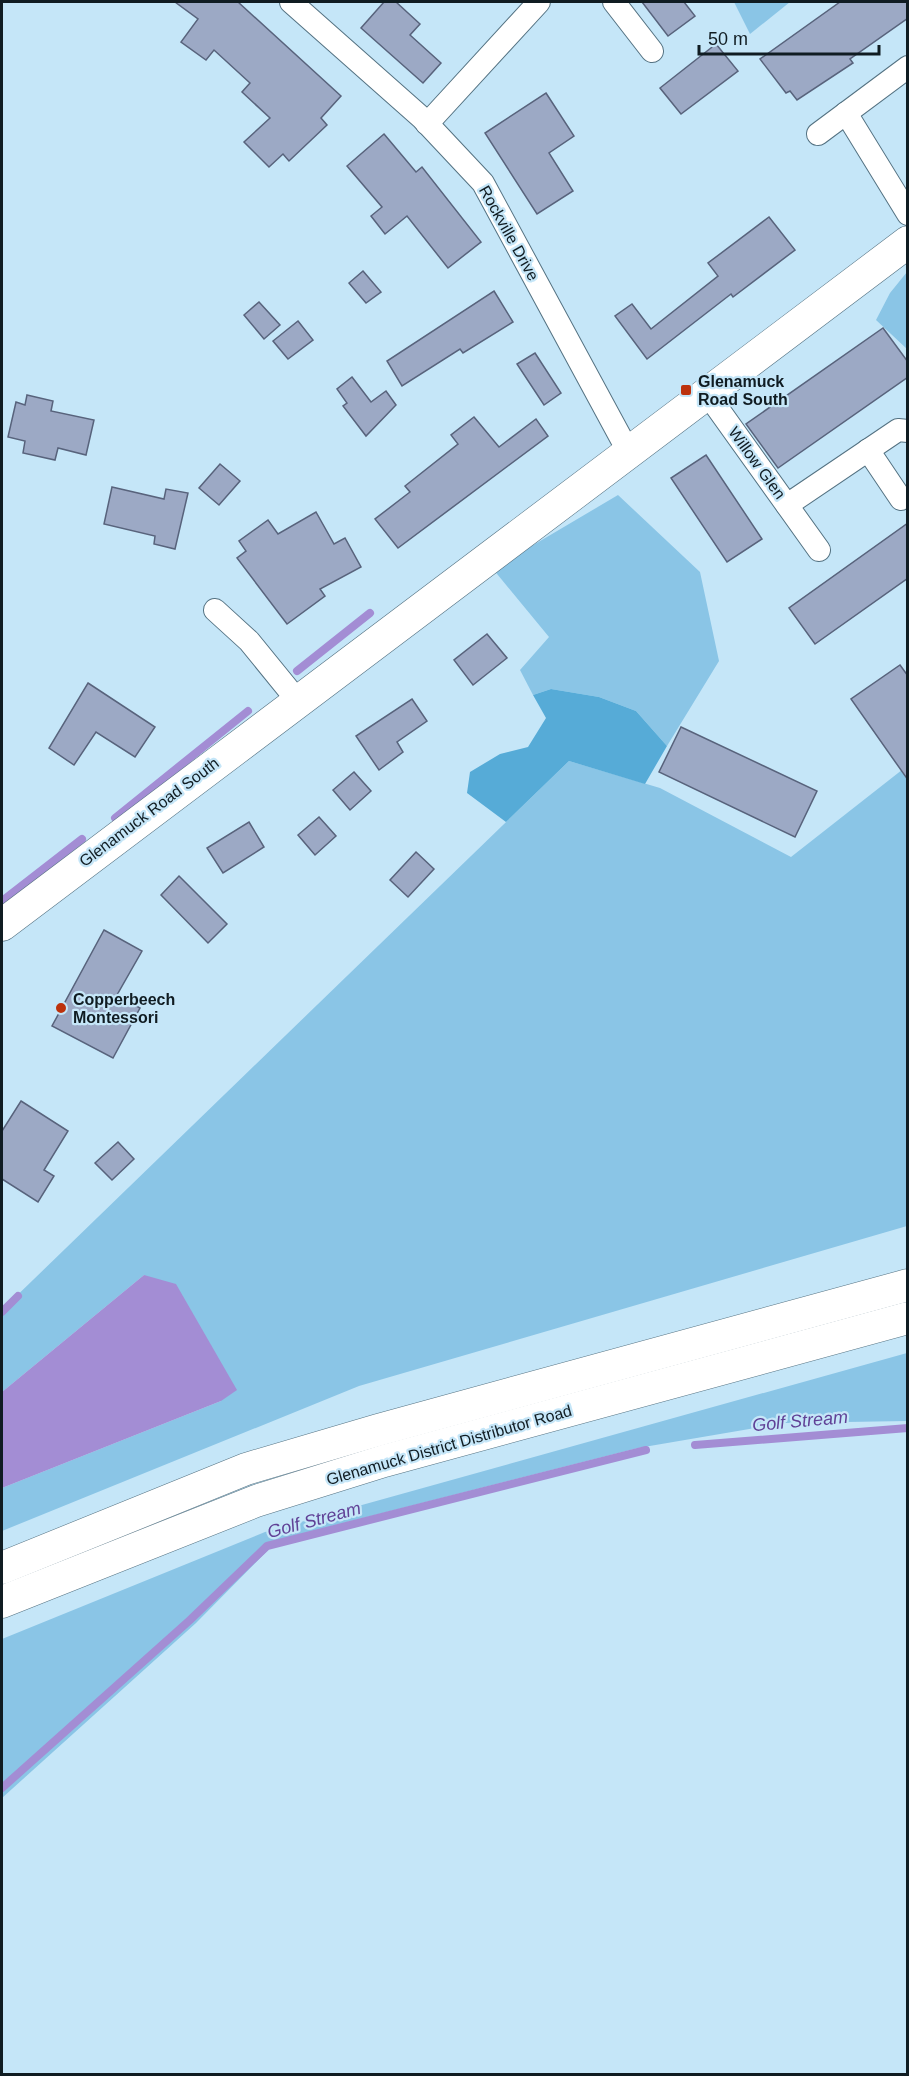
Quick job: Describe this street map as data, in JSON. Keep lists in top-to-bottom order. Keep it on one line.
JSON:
{"streets":{"main road":["Glenamuck Road South","Glenamuck District Distributor Road"],"street":["Rockville Drive","Willow Glen"]},"crossings":[["Rockville Drive","Glenamuck Road South"],["Willow Glen","Glenamuck Road South"]],"water":["Golf Stream"],"places":{"transit":["Glenamuck Road South"],"other":["Copperbeech Montessori"]},"scale_bar":"50 m"}
